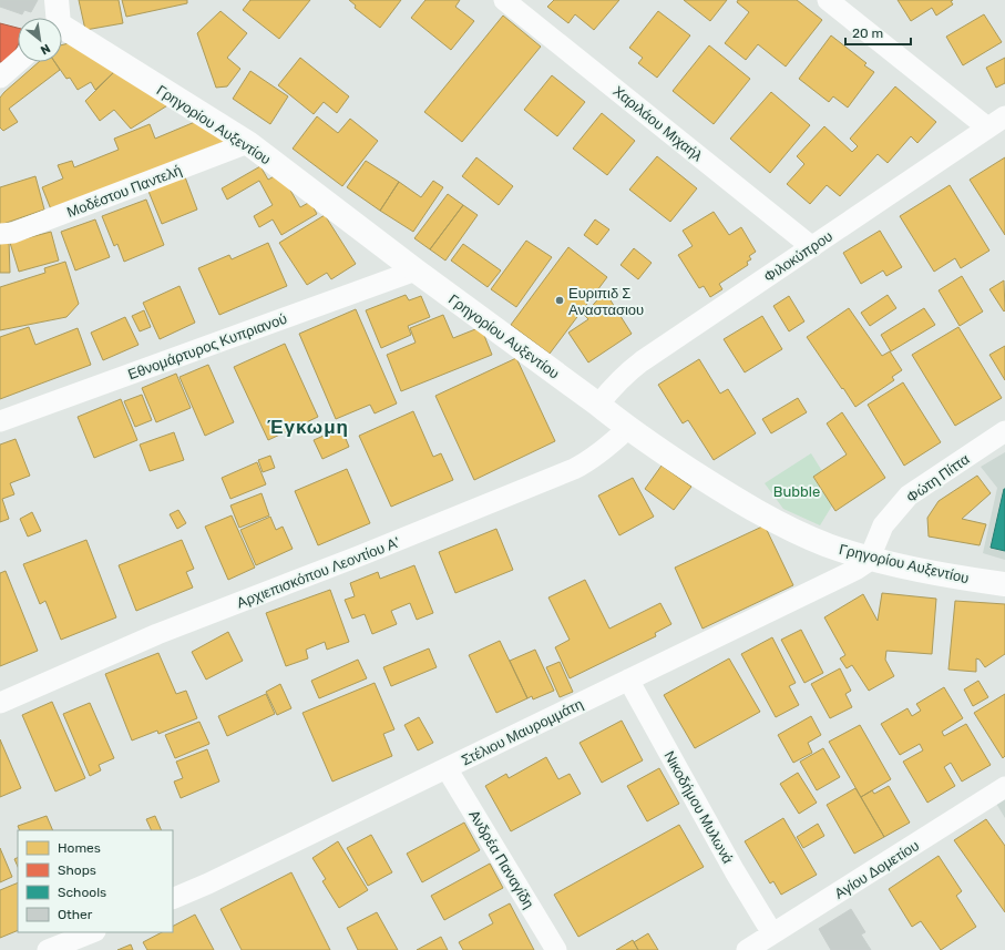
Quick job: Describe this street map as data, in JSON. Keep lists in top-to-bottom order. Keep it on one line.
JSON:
{"streets":{"street":["Χαριλάου Μιχαήλ","Γρηγορίου Αυξεντίου","Μοδέστου Παντελή","Φιλοκύπρου","Εθνομάρτυρος Κυπριανού","Φώτη Πίττα","Αρχιεπισκόπου Λεοντίου Α'","Στέλιου Μαυρομμάτη","Νικοδήμου Μυλωνά","Ανδρέα Παναγίδη","Αγίου Δομετίου"]},"crossings":[["Χαριλάου Μιχαήλ","Φιλοκύπρου"],["Γρηγορίου Αυξεντίου","Μοδέστου Παντελή"],["Γρηγορίου Αυξεντίου","Φιλοκύπρου"],["Γρηγορίου Αυξεντίου","Εθνομάρτυρος Κυπριανού"],["Γρηγορίου Αυξεντίου","Φώτη Πίττα"],["Γρηγορίου Αυξεντίου","Αρχιεπισκόπου Λεοντίου Α'"],["Γρηγορίου Αυξεντίου","Στέλιου Μαυρομμάτη"],["Φώτη Πίττα","Στέλιου Μαυρομμάτη"],["Στέλιου Μαυρομμάτη","Νικοδήμου Μυλωνά"],["Στέλιου Μαυρομμάτη","Ανδρέα Παναγίδη"],["Νικοδήμου Μυλωνά","Αγίου Δομετίου"]],"districts":["Έγκωμη"],"parks":["Bubble"],"places":["Ευριπιδ Σ Αναστασιου"],"legend":["Homes","Shops","Schools","Other"],"scale_bar":"20 m","north":"bottom right"}
